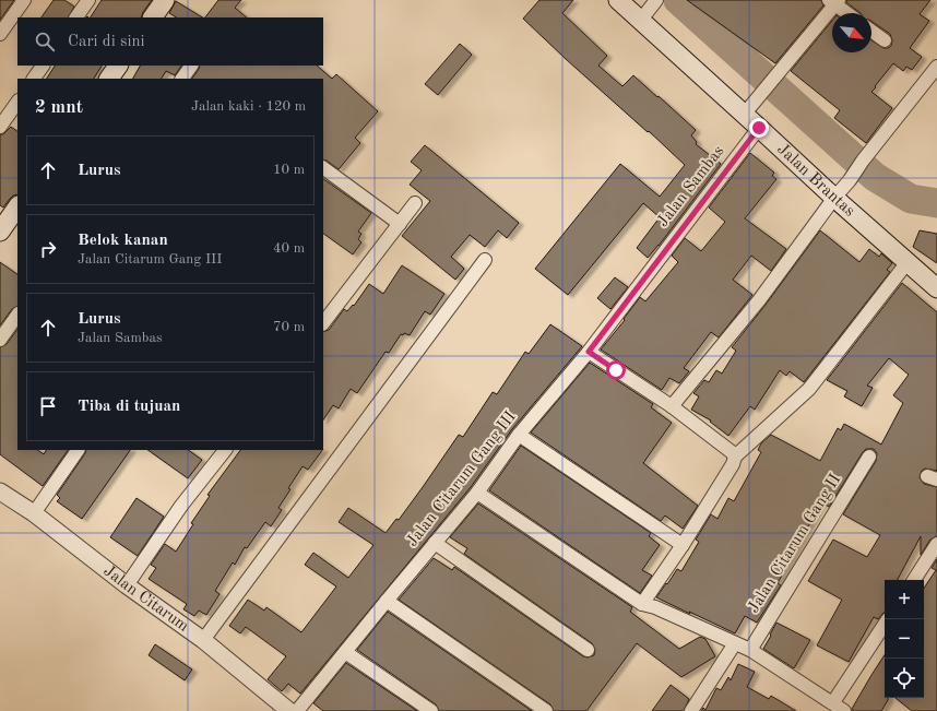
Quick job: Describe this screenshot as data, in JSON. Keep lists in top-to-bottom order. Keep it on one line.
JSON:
{"streets":{"main road":["Jalan Brantas"],"street":["Jalan Sambas","Jalan Citarum Gang III","Jalan Citarum Gang II","Jalan Citarum"]},"crossings":[["Jalan Brantas","Jalan Sambas"],["Jalan Sambas","Jalan Citarum Gang III"]],"north":"bottom right","page":{"search":"Cari di sini","heading":["2 mnt","Jalan kaki · 120 m"],"list":[["Lurus","10 m"],["Belok kanan","Jalan Citarum Gang III","40 m"],["Lurus","Jalan Sambas","70 m"],"Tiba di tujuan"],"map_buttons":["+","−"]}}
